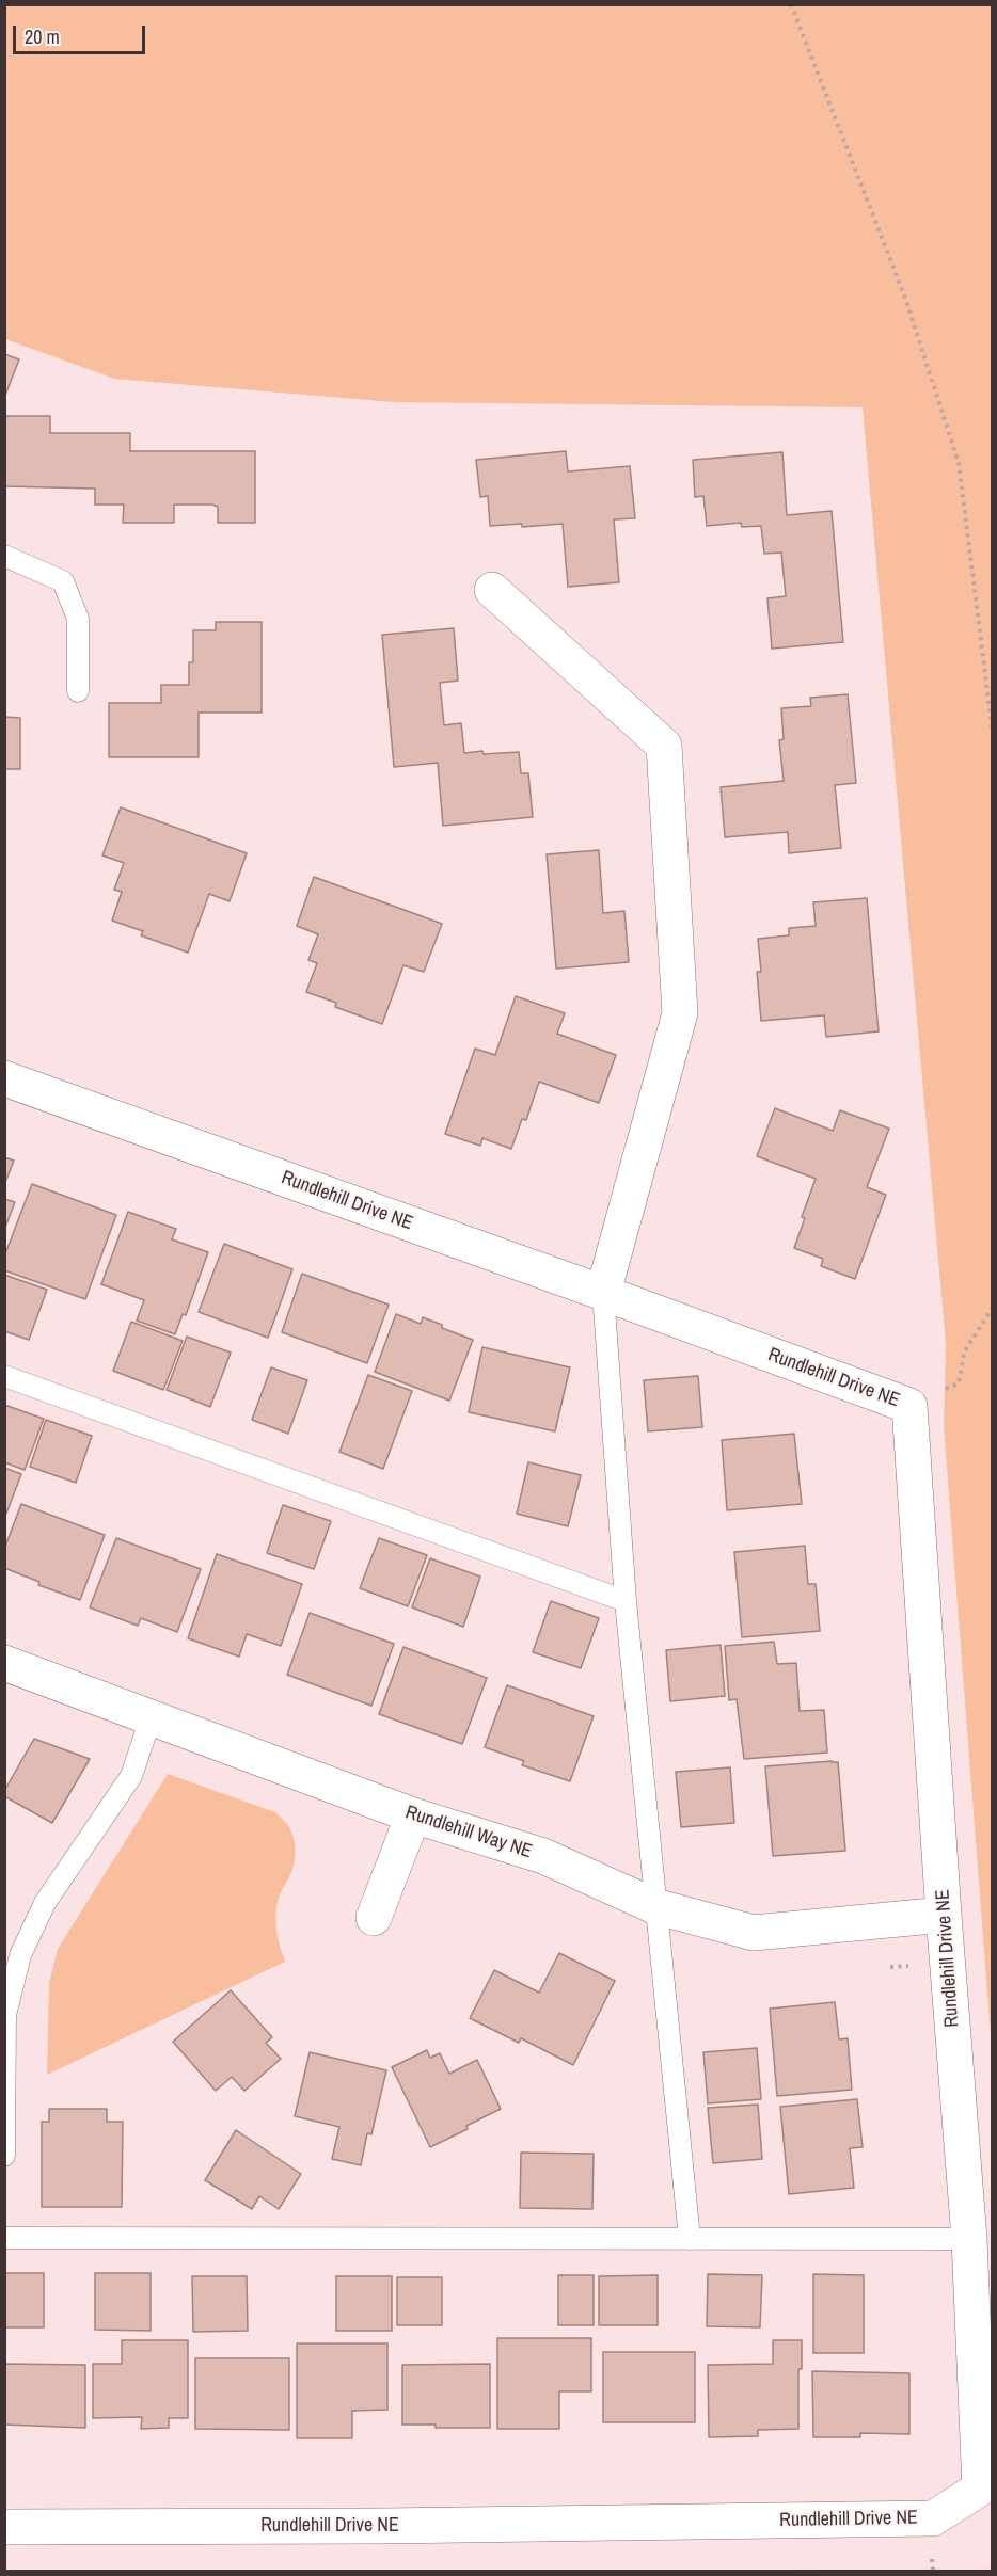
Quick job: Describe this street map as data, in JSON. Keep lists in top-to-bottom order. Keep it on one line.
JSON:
{"streets":{"street":["Rundlehill Drive NE","Rundlehill Way NE"]},"crossings":[["Rundlehill Drive NE","Rundlehill Way NE"]],"scale_bar":"20 m"}
